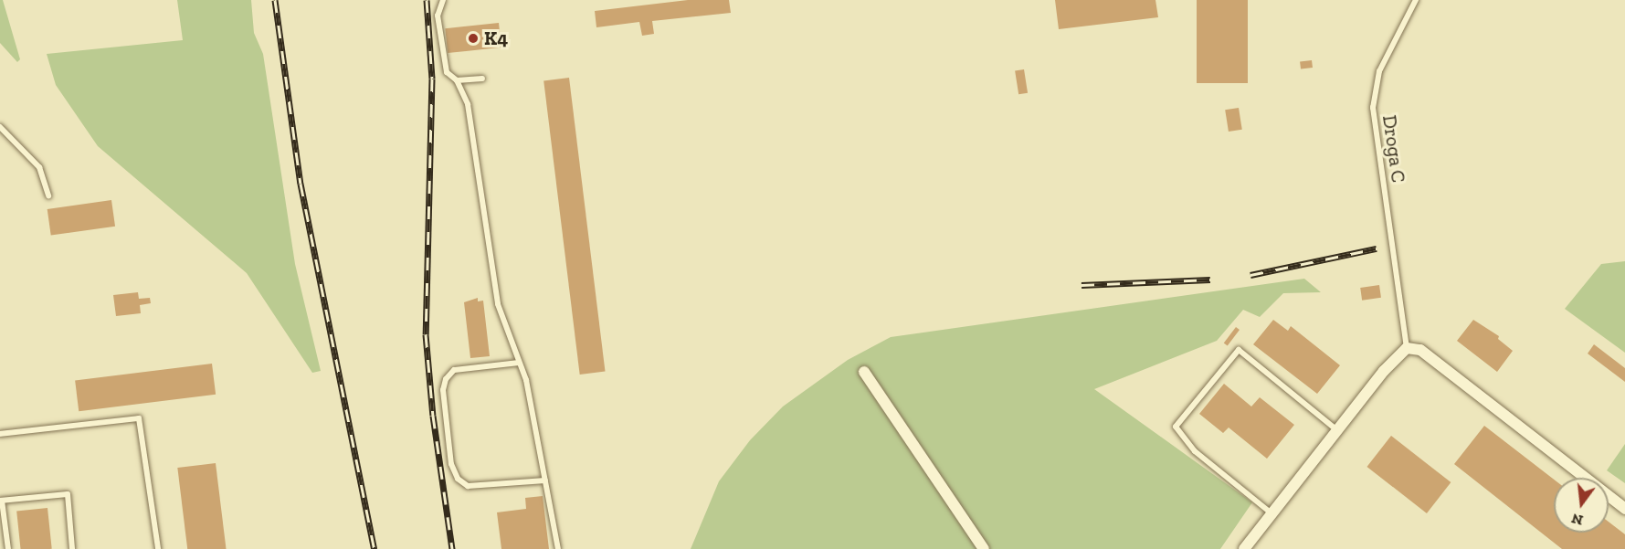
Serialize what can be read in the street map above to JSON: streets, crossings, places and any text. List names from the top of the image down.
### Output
{
  "streets": {
    "lane": ["Droga C"]
  },
  "places": ["K4"],
  "north": "bottom"
}
